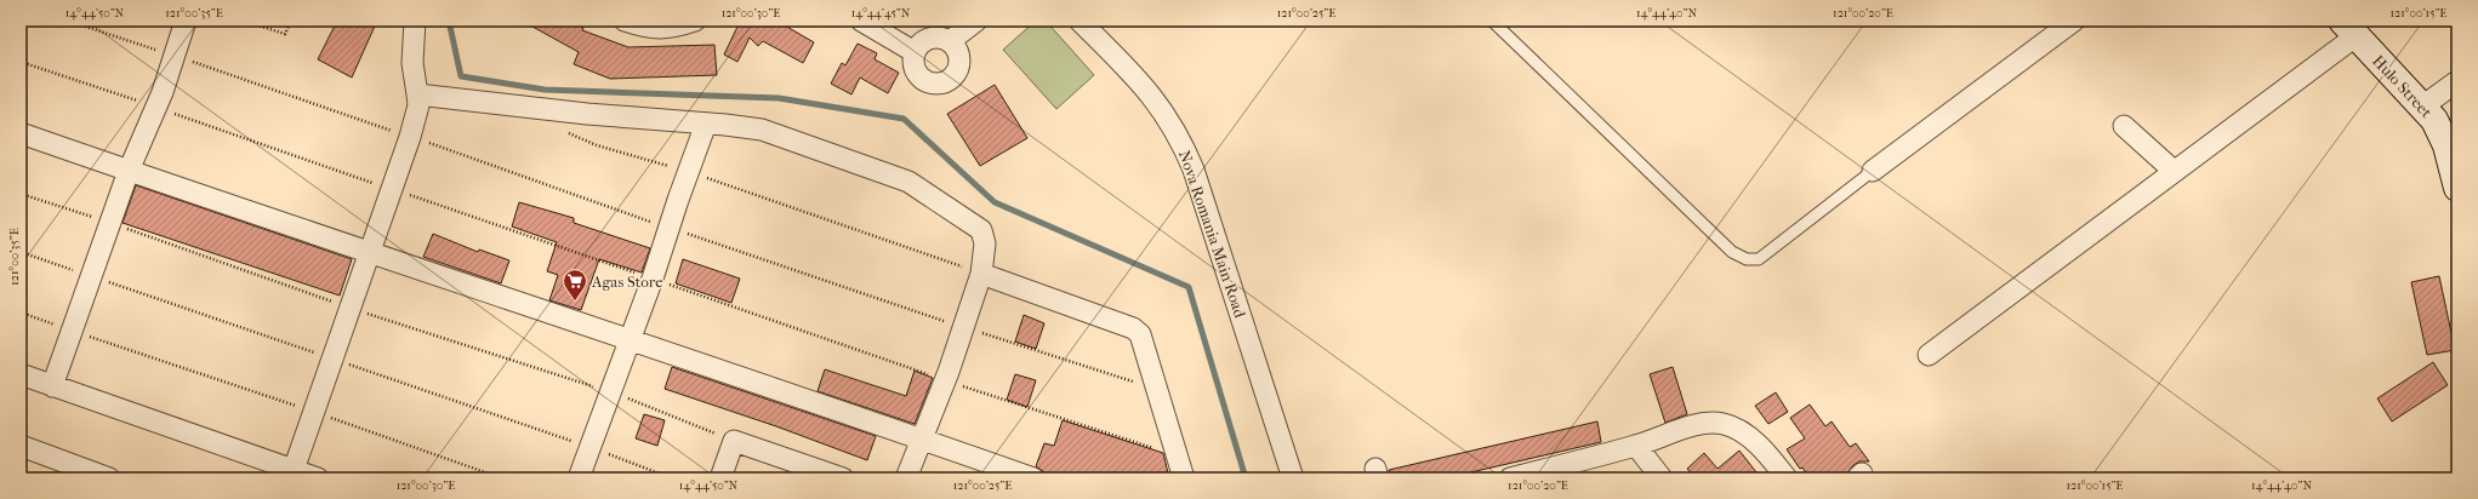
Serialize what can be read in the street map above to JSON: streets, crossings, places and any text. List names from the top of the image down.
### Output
{
  "streets": {
    "main road": ["Hulo Street"],
    "street": ["Nova Romania Main Road"]
  },
  "places": {
    "supermarket": ["Agas Store"]
  },
  "coordinates": [
    "14°44'50\"N",
    "121°00'35\"E",
    "121°00'30\"E",
    "14°44'45\"N",
    "121°00'25\"E",
    "14°44'40\"N",
    "121°00'20\"E",
    "121°00'15\"E"
  ]
}
